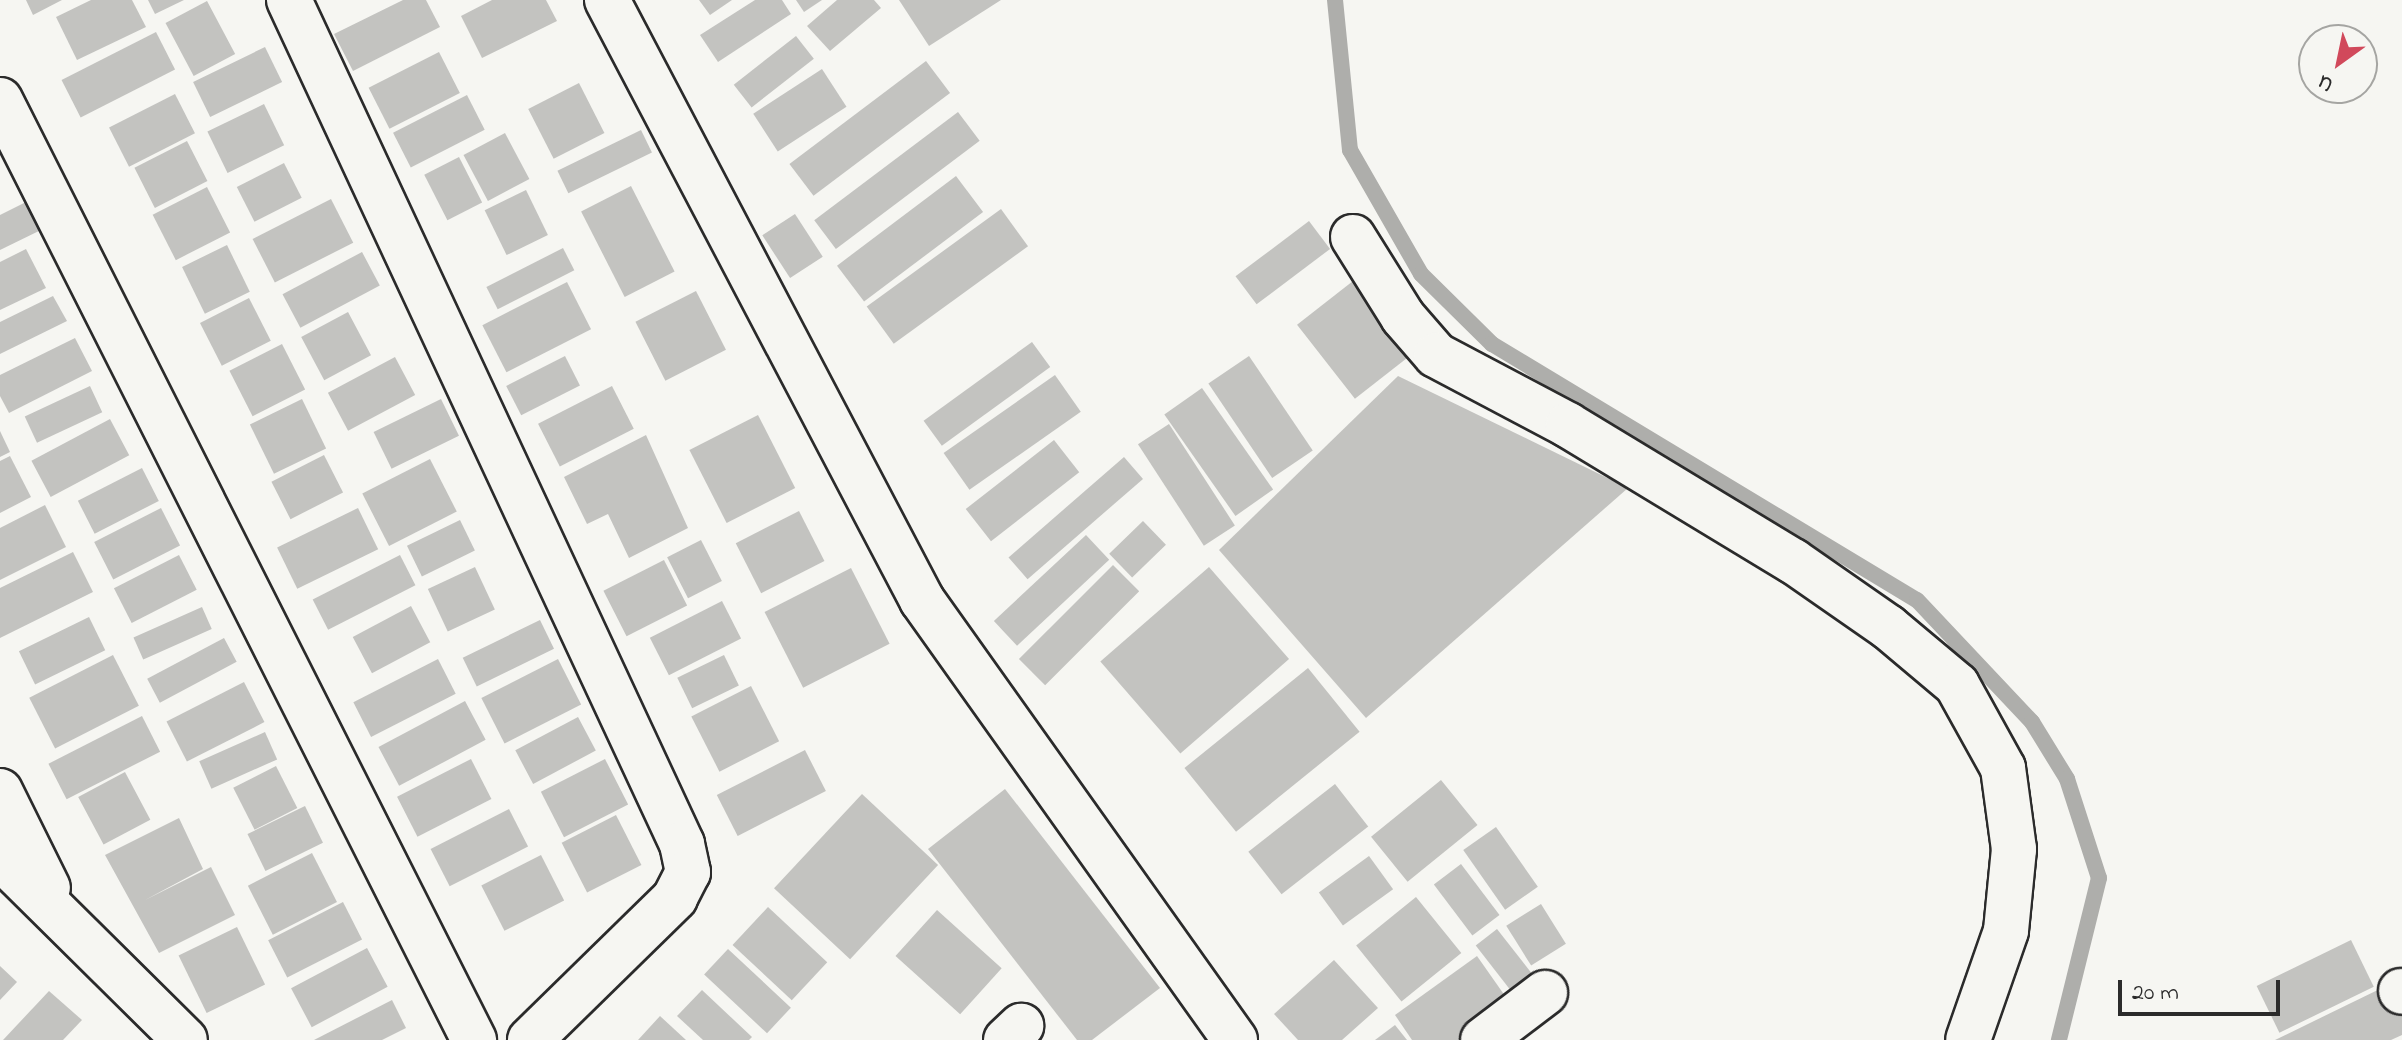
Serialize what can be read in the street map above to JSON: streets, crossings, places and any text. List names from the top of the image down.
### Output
{
  "scale_bar": "20 m",
  "north": "bottom left"
}
